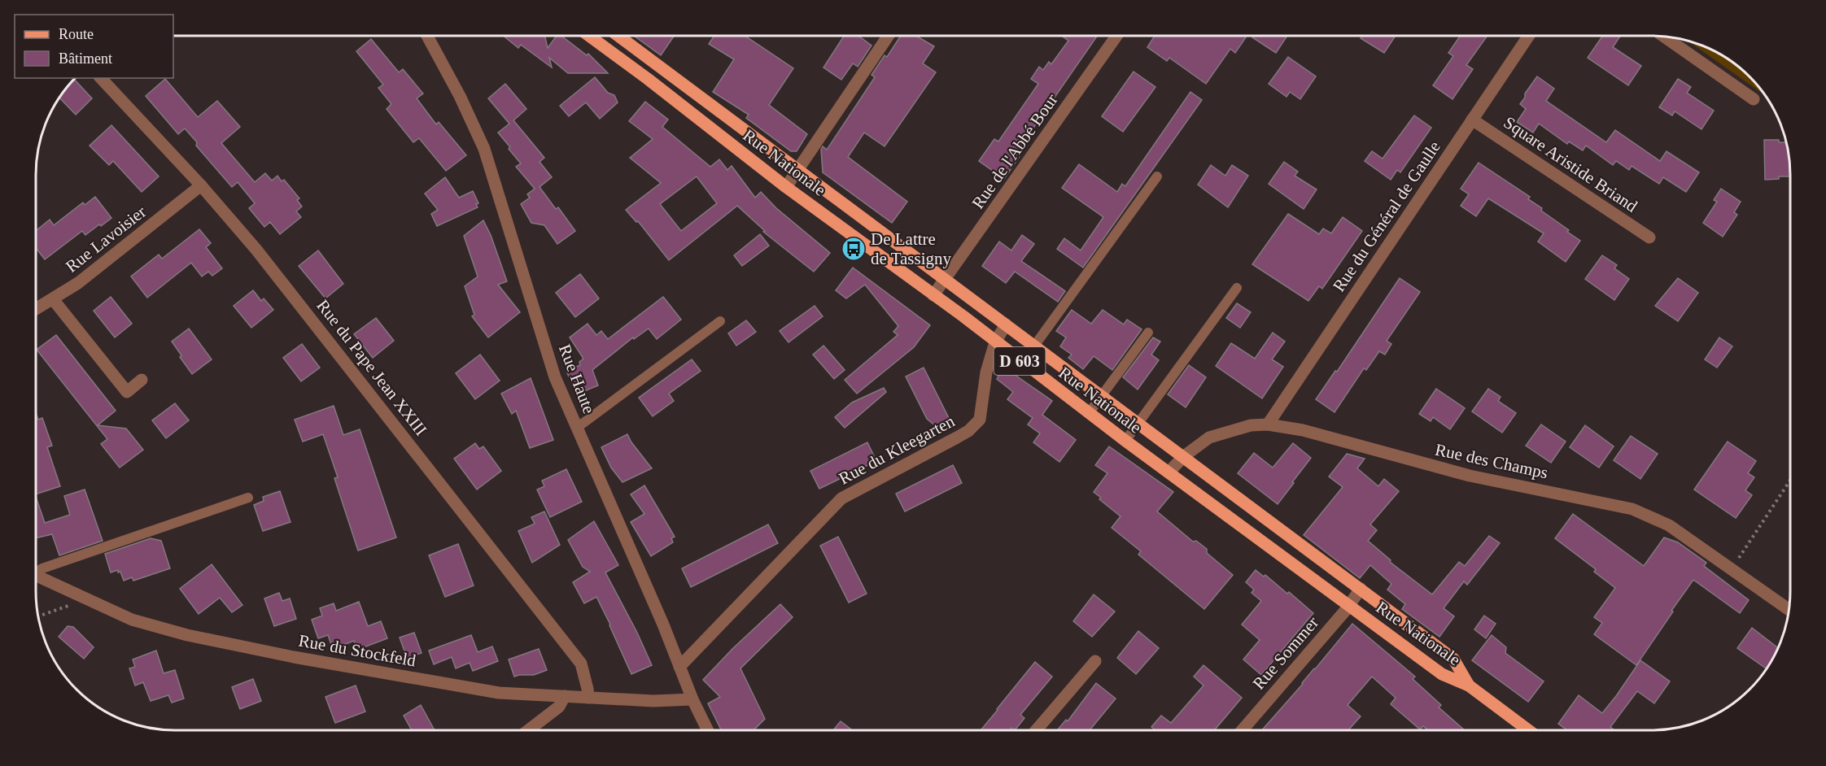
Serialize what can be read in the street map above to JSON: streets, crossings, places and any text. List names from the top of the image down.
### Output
{
  "streets": {
    "main road": ["Rue Nationale", "D 603"],
    "street": [
      "Rue de l'Abbé Bour",
      "Square Aristide Briand",
      "Rue du Général de Gaulle",
      "Rue Lavoisier",
      "Rue du Pape Jean XXIII",
      "Rue Haute",
      "Rue du Kleegarten",
      "Rue des Champs",
      "Rue du Stockfeld",
      "Rue Sommer"
    ]
  },
  "crossings": [
    ["Rue de l'Abbé Bour", "Rue Nationale"],
    ["Rue Nationale", "Rue du Kleegarten"],
    ["Rue Nationale", "Rue des Champs"],
    ["Rue Nationale", "Rue Sommer"],
    ["Square Aristide Briand", "Rue du Général de Gaulle"],
    ["Rue du Général de Gaulle", "Rue des Champs"],
    ["Rue Lavoisier", "Rue du Pape Jean XXIII"],
    ["Rue du Pape Jean XXIII", "Rue du Stockfeld"],
    ["Rue Haute", "Rue du Kleegarten"],
    ["Rue Haute", "Rue du Stockfeld"]
  ],
  "places": {
    "bus stop": ["De Lattre de Tassigny"]
  },
  "legend": ["Route", "Bâtiment"]
}
